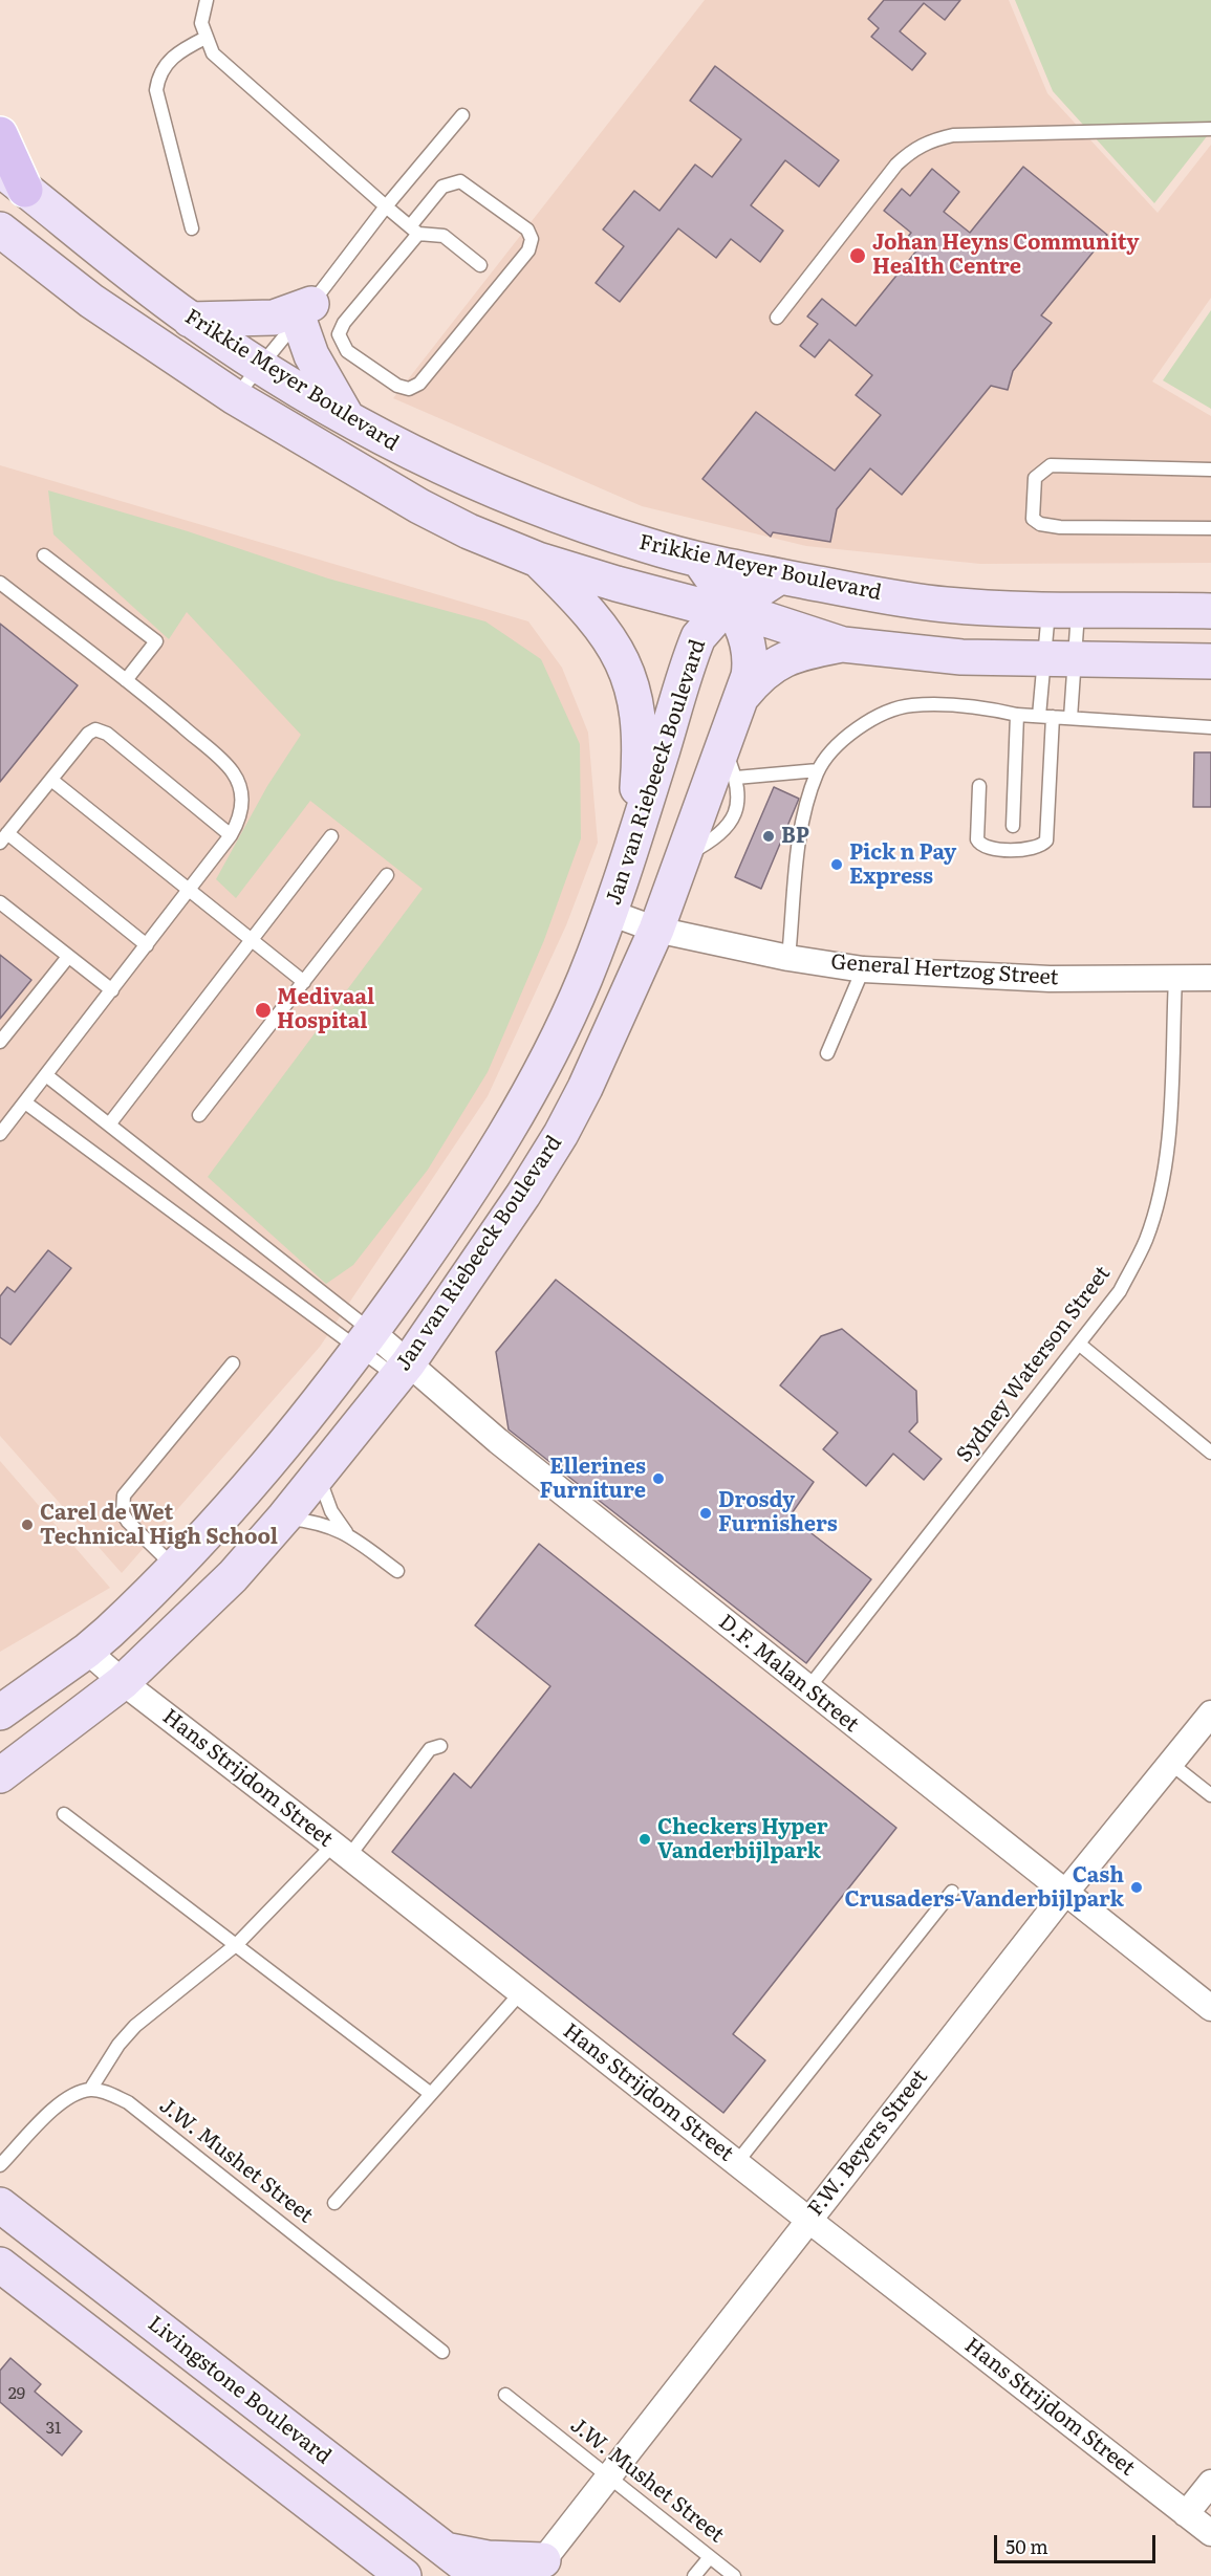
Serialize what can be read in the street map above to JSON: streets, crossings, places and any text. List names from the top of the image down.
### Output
{
  "streets": {
    "street": [
      "Frikkie Meyer Boulevard",
      "Jan van Riebeeck Boulevard",
      "General Hertzog Street",
      "D.F. Malan Street",
      "Hans Strijdom Street",
      "F.W. Beyers Street",
      "Livingstone Boulevard"
    ],
    "lane": ["Sydney Waterson Street", "J.W. Mushet Street"]
  },
  "crossings": [
    ["Frikkie Meyer Boulevard", "Jan van Riebeeck Boulevard"],
    ["Jan van Riebeeck Boulevard", "General Hertzog Street"],
    ["Jan van Riebeeck Boulevard", "D.F. Malan Street"],
    ["Jan van Riebeeck Boulevard", "Hans Strijdom Street"],
    ["General Hertzog Street", "Sydney Waterson Street"],
    ["Sydney Waterson Street", "D.F. Malan Street"],
    ["D.F. Malan Street", "F.W. Beyers Street"],
    ["Hans Strijdom Street", "F.W. Beyers Street"],
    ["F.W. Beyers Street", "J.W. Mushet Street"]
  ],
  "places": [
    "Johan Heyns Community Health Centre",
    "BP",
    "Pick n Pay Express",
    "Medivaal Hospital",
    "Ellerines Furniture",
    "Drosdy Furnishers",
    "Carel de Wet Technical High School",
    "Checkers Hyper Vanderbijlpark",
    "Cash Crusaders-Vanderbijlpark"
  ],
  "house_numbers": ["29", "31"],
  "scale_bar": "50 m"
}
